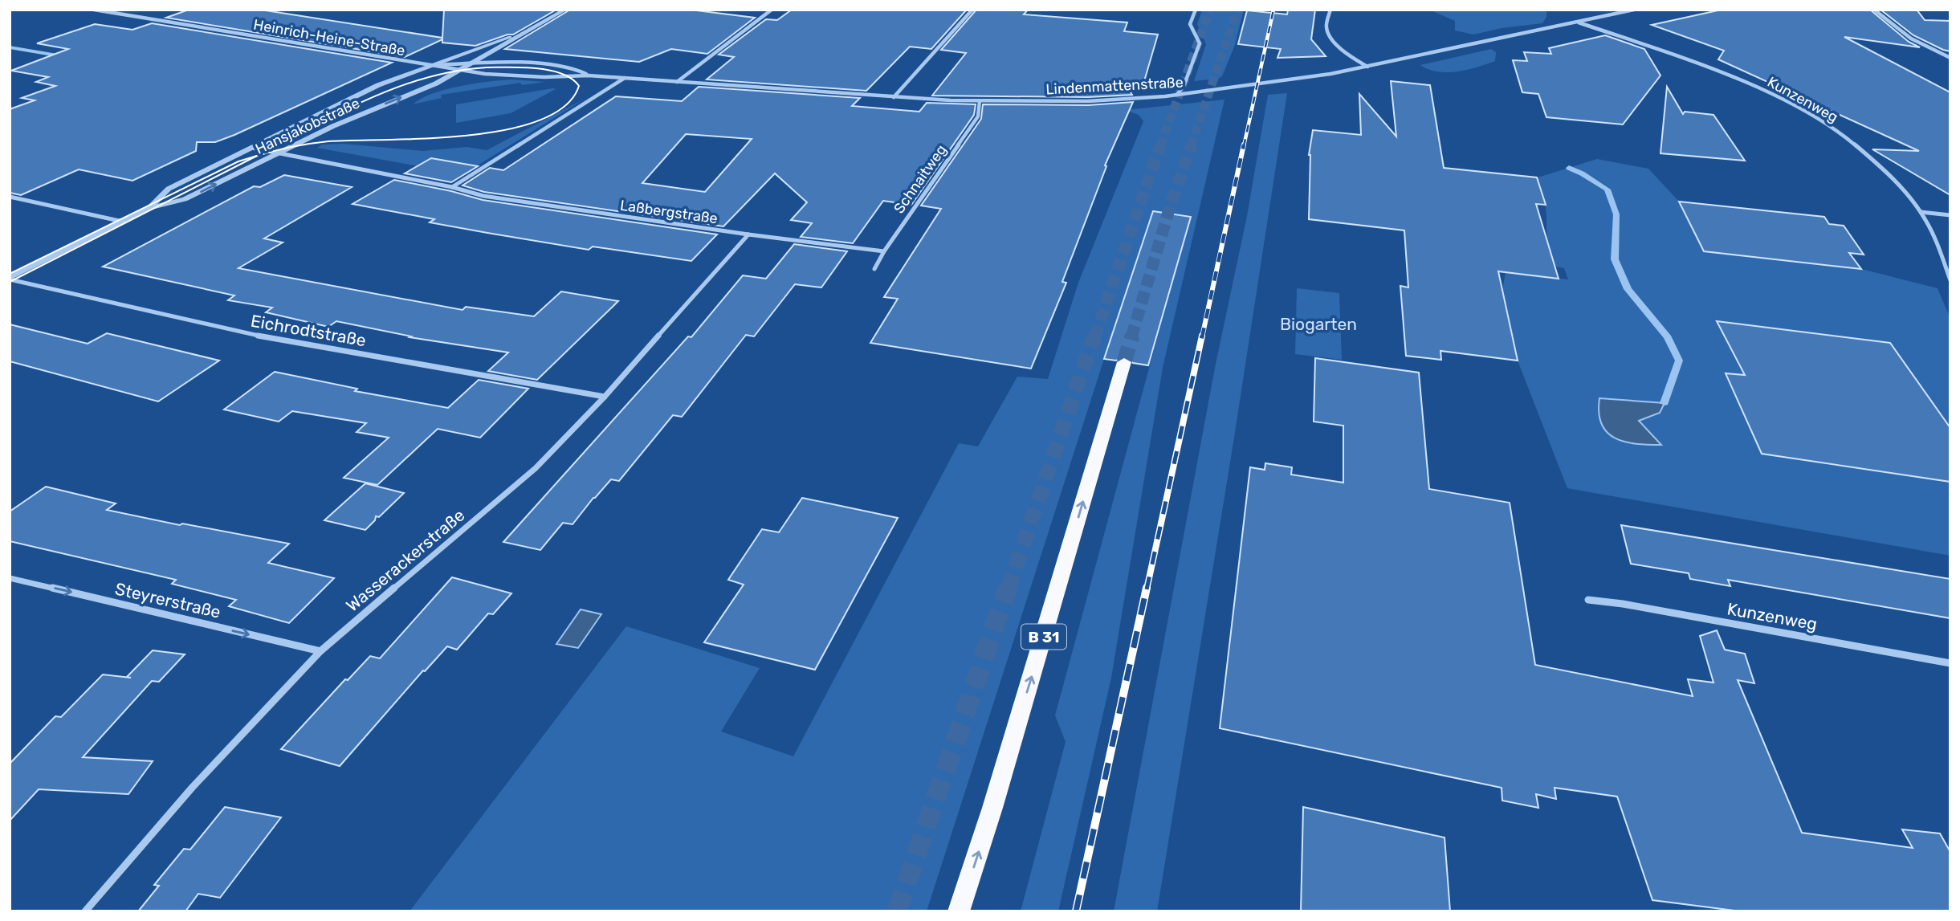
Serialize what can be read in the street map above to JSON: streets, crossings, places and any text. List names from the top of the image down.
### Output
{
  "streets": {
    "highway": ["B 31"],
    "street": [
      "Heinrich-Heine-Straße",
      "Lindenmattenstraße",
      "Kunzenweg",
      "Hansjakobstraße",
      "Schnaitweg",
      "Laßbergstraße",
      "Eichrodtstraße",
      "Wasserackerstraße",
      "Steyrerstraße"
    ]
  },
  "crossings": [
    ["Heinrich-Heine-Straße", "Lindenmattenstraße"],
    ["Heinrich-Heine-Straße", "Hansjakobstraße"],
    ["Lindenmattenstraße", "Kunzenweg"],
    ["Lindenmattenstraße", "Hansjakobstraße"],
    ["Lindenmattenstraße", "Schnaitweg"],
    ["Hansjakobstraße", "Laßbergstraße"],
    ["Hansjakobstraße", "Eichrodtstraße"],
    ["Schnaitweg", "Laßbergstraße"],
    ["Laßbergstraße", "Wasserackerstraße"],
    ["Eichrodtstraße", "Wasserackerstraße"],
    ["Wasserackerstraße", "Steyrerstraße"]
  ],
  "one_way": ["Steyrerstraße"],
  "parks": ["Biogarten"]
}
